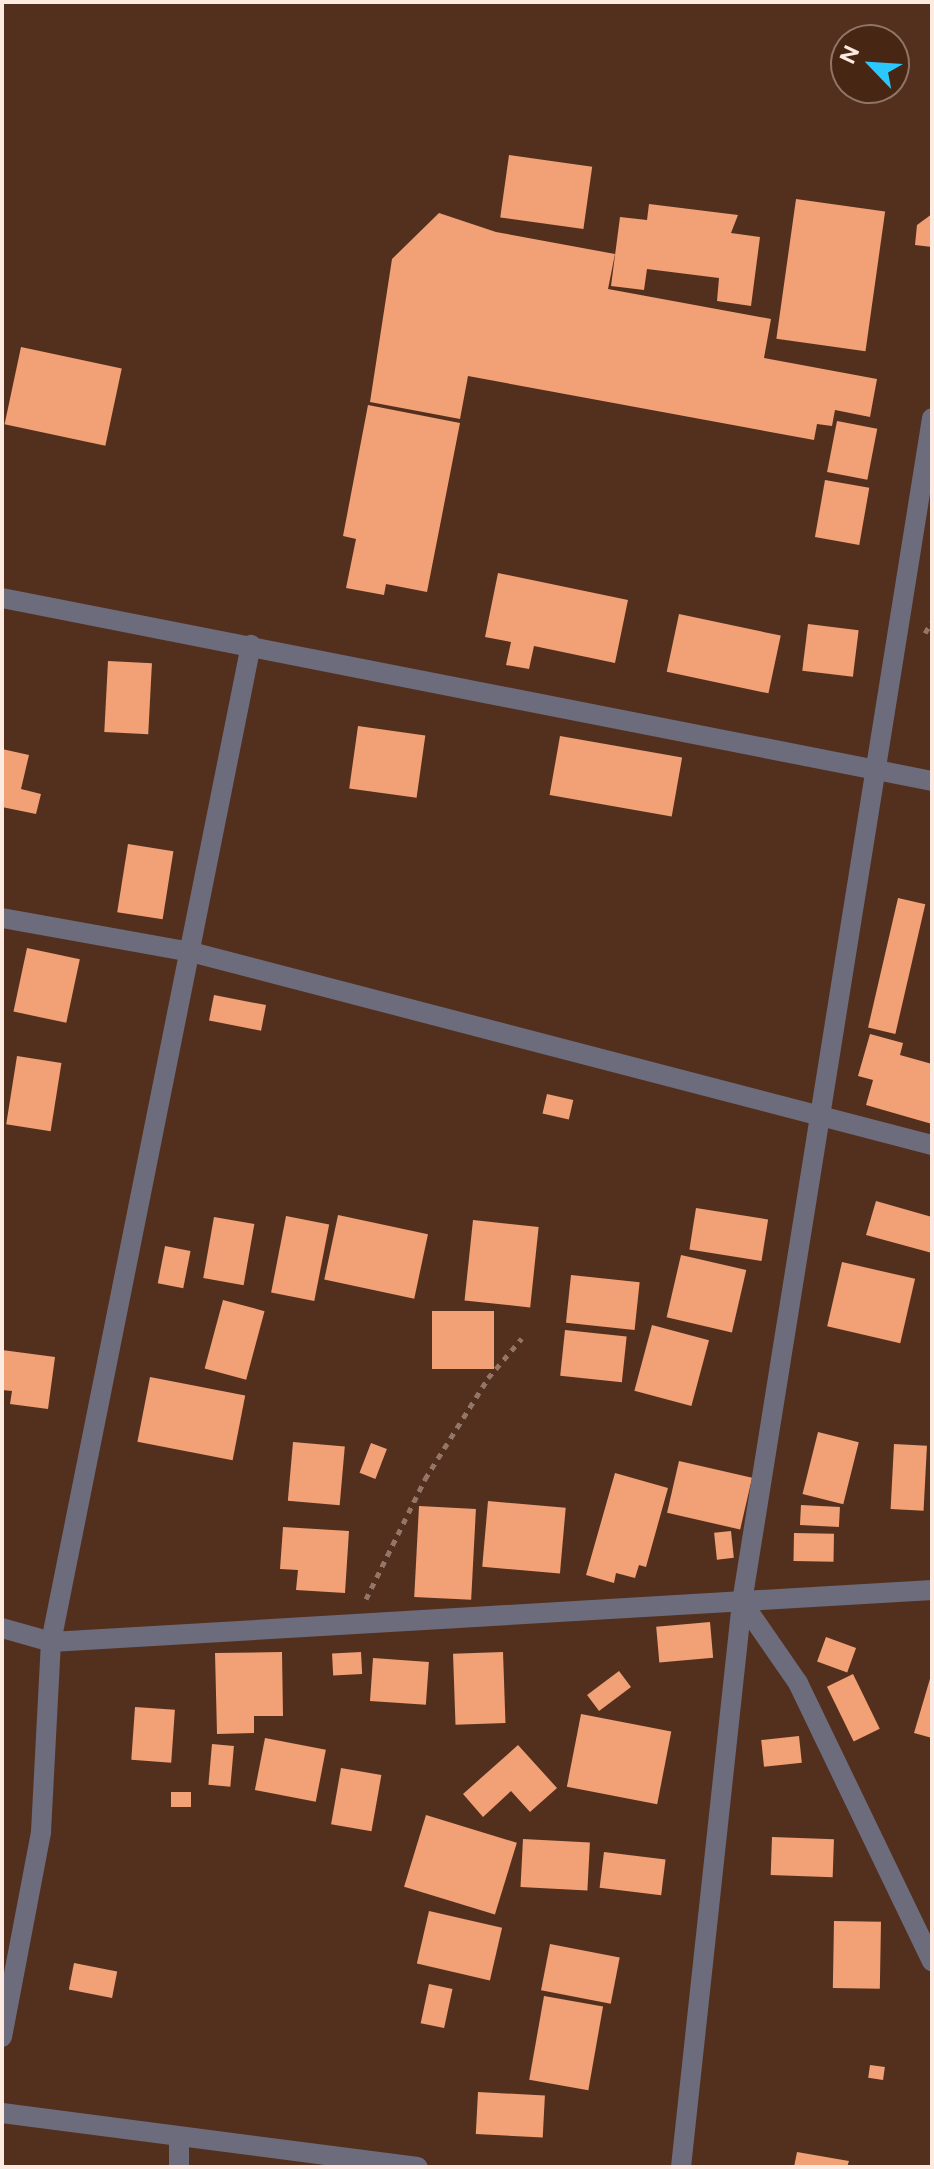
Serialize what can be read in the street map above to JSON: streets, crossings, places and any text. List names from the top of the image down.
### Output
{
  "north": "top left"
}
